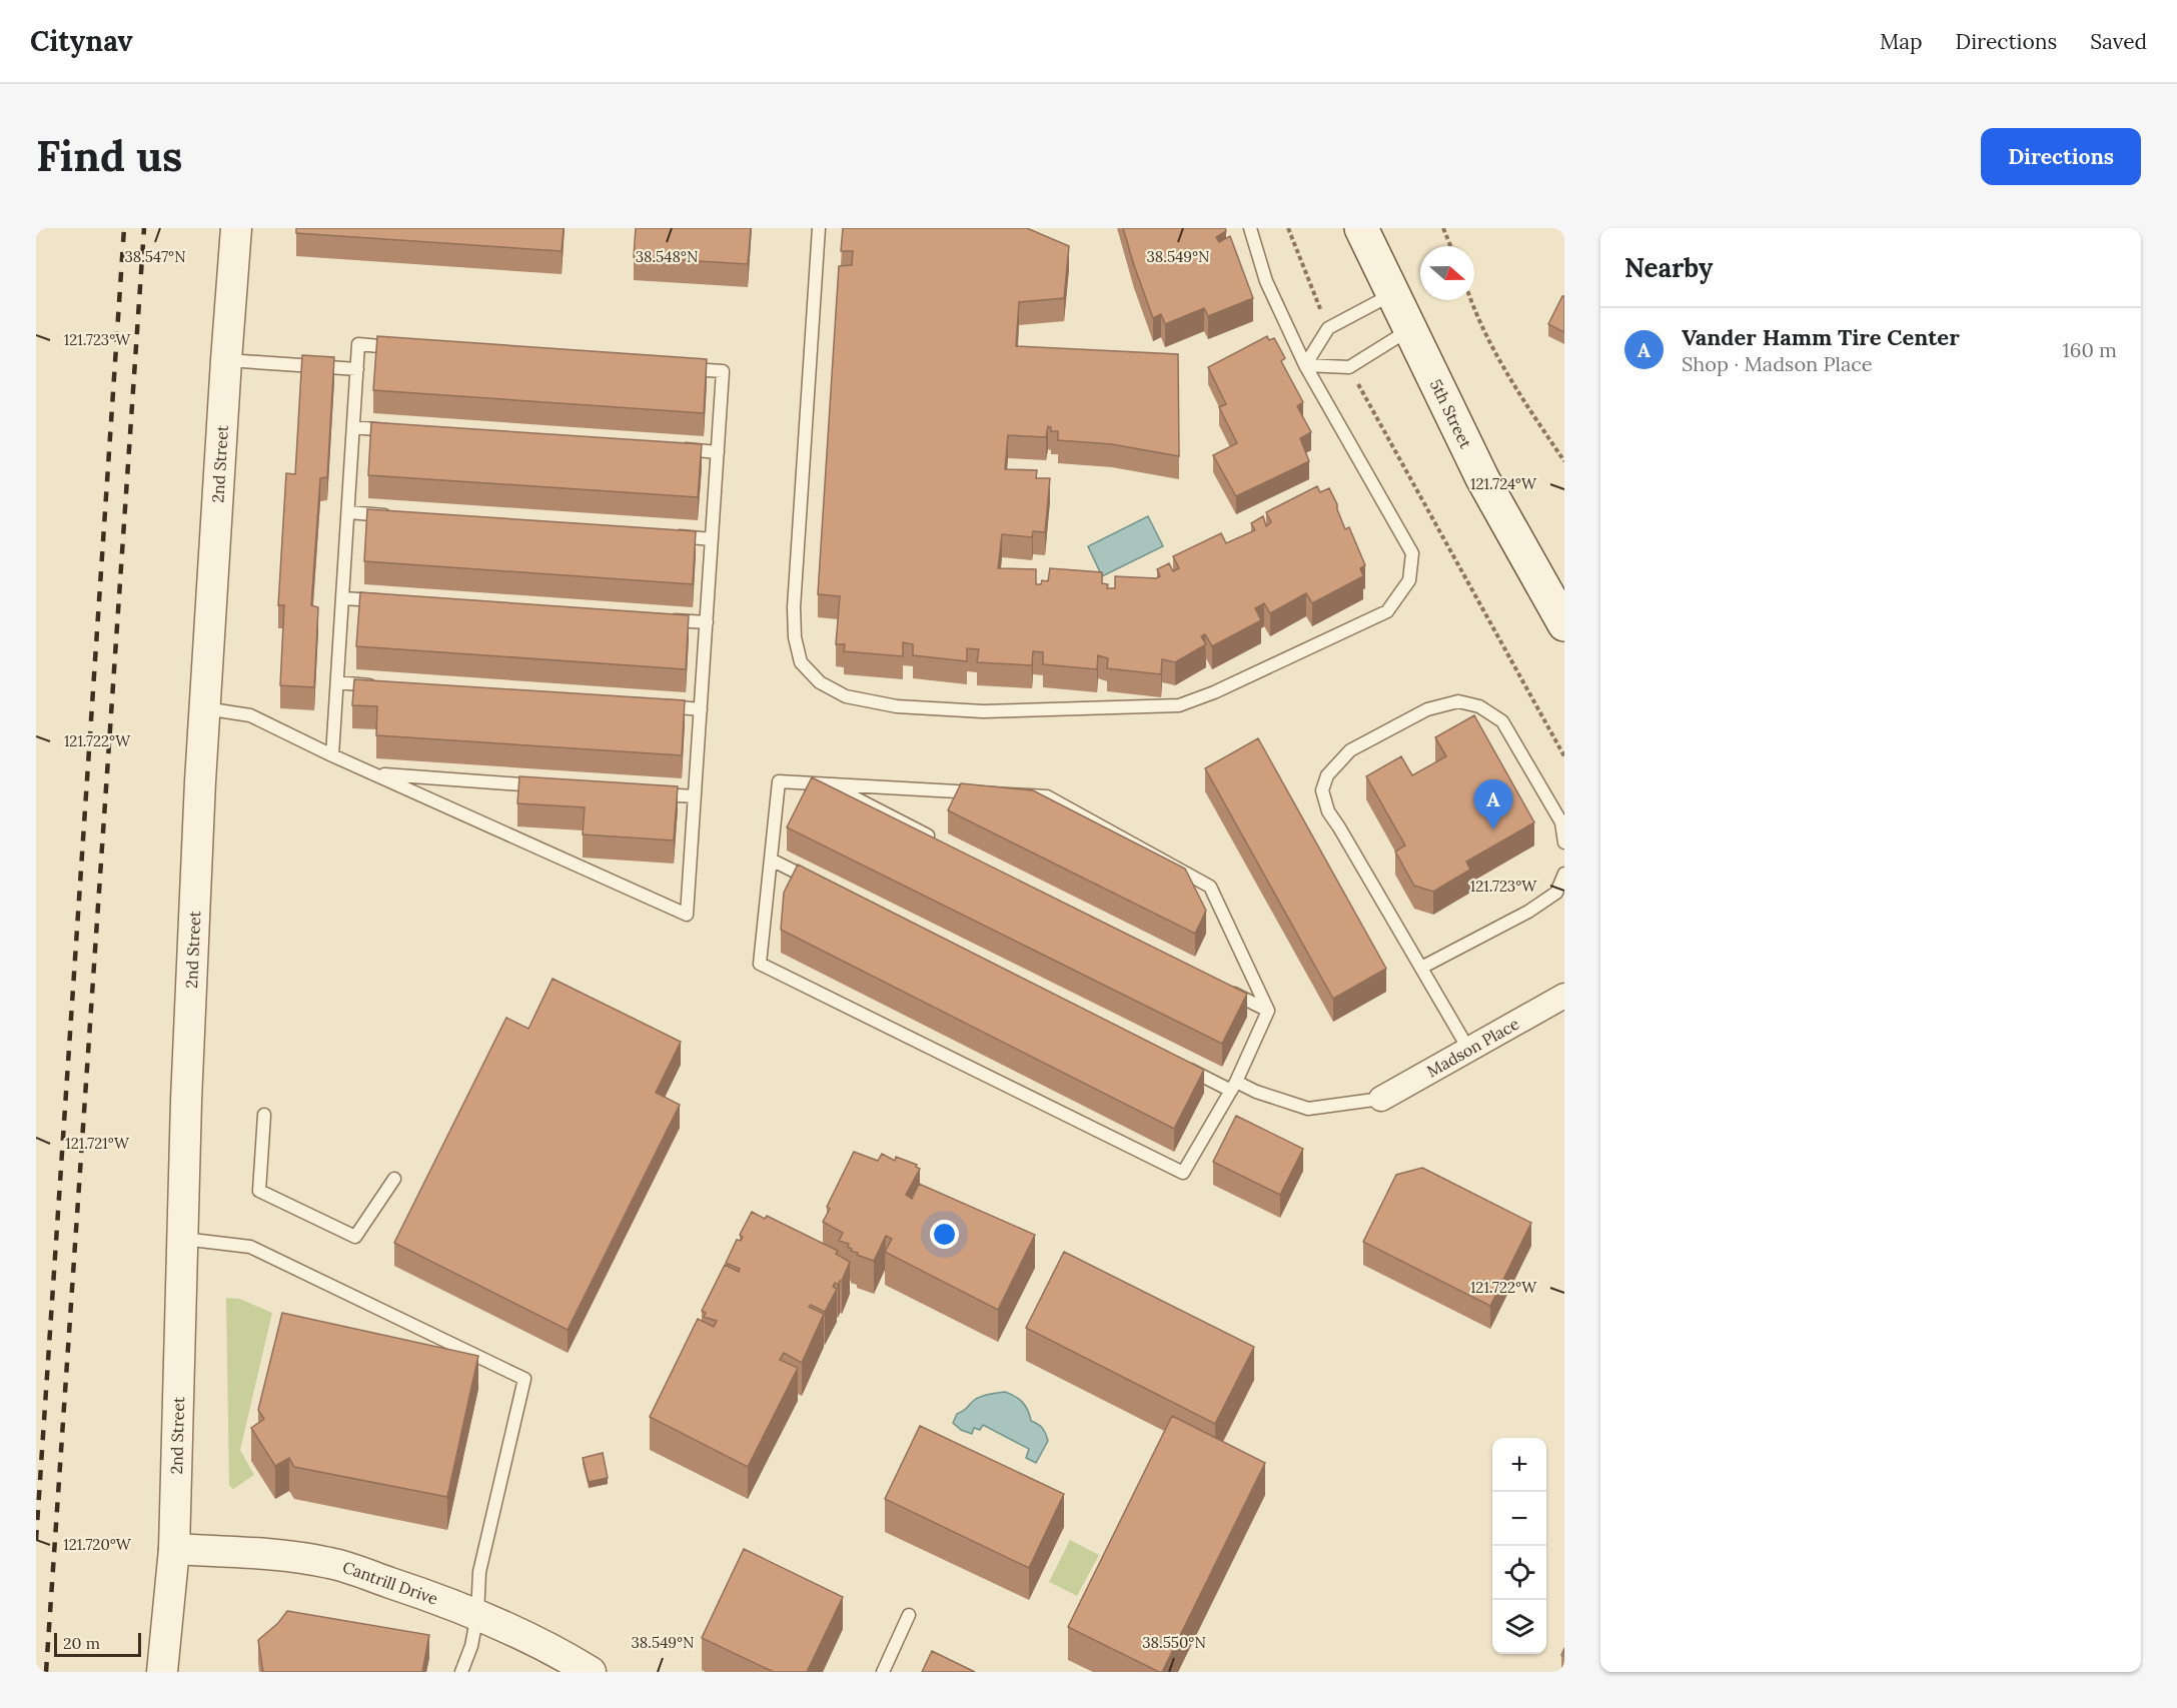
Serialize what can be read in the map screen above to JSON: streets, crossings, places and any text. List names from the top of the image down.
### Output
{
  "streets": {
    "main road": ["5th Street"],
    "street": ["2nd Street", "Madson Place", "Cantrill Drive"]
  },
  "crossings": [
    ["2nd Street", "Cantrill Drive"]
  ],
  "scale_bar": "20 m",
  "north": "right",
  "page": {
    "header": "Citynav",
    "nav": ["Map", "Directions", "Saved"],
    "buttons": "Directions",
    "title": "Find us",
    "heading": "Nearby",
    "list": [
      {
        "mark": "A",
        "name": "Vander Hamm Tire Center",
        "note": "Shop · Madson Place",
        "value": "160 m"
      }
    ],
    "pins": "A",
    "map_buttons": ["+", "−"],
    "scale": "20 m"
  },
  "coordinates": [
    "38.547°N",
    "38.548°N",
    "38.549°N",
    "121.723°W",
    "121.724°W",
    "121.722°W",
    "121.721°W",
    "121.720°W",
    "38.550°N"
  ]
}
